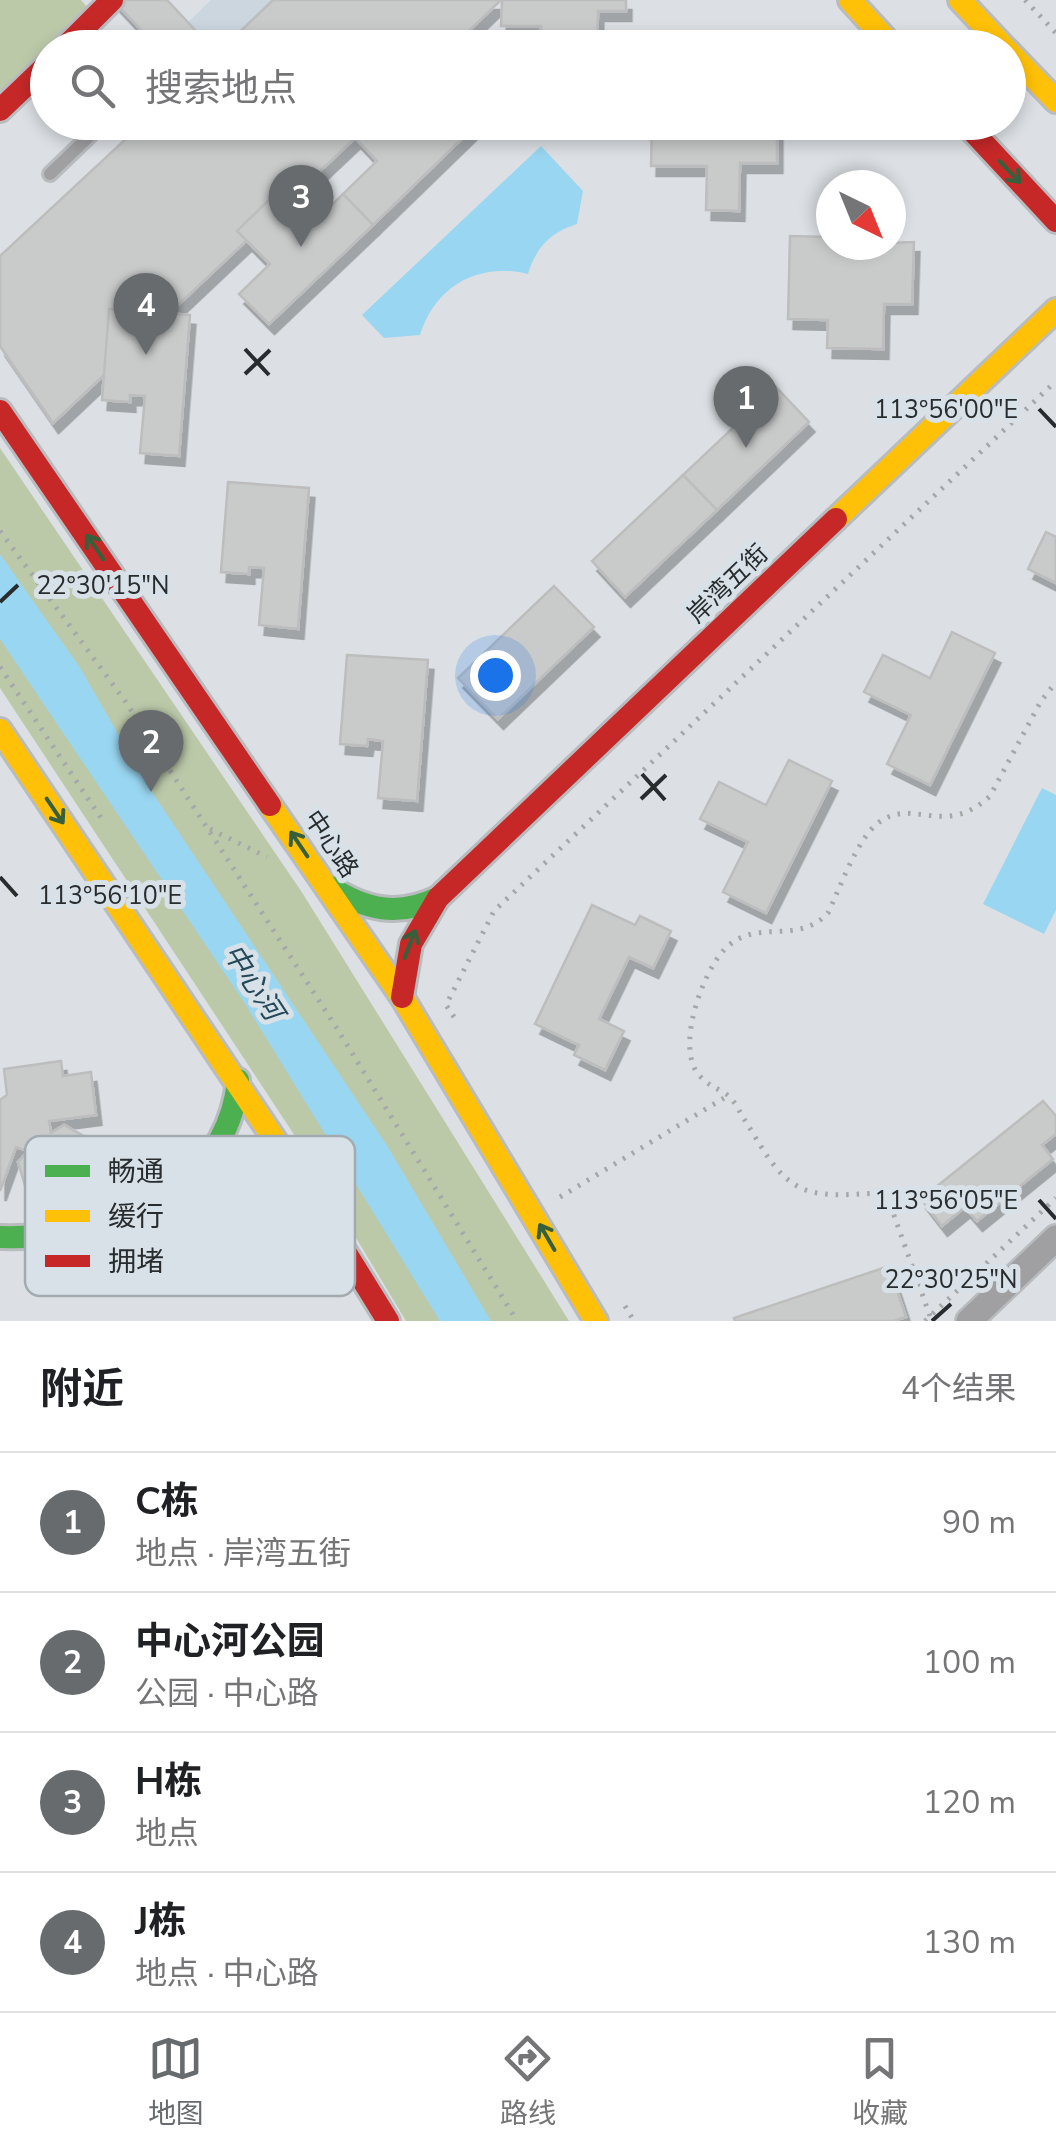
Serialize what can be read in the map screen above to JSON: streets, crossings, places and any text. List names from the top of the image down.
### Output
{
  "streets": {
    "main road": ["岸湾五街", "中心路"]
  },
  "water": ["中心河"],
  "legend": ["畅通", "缓行", "拥堵"],
  "north": "bottom right",
  "page": {
    "search": "搜索地点",
    "pins": [
      "3",
      "4",
      "1",
      "2"
    ],
    "heading": ["附近", "4个结果"],
    "list": [
      {
        "mark": "1",
        "name": "C栋",
        "note": "地点 · 岸湾五街",
        "value": "90 m"
      },
      {
        "mark": "2",
        "name": "中心河公园",
        "note": "公园 · 中心路",
        "value": "100 m"
      },
      {
        "mark": "3",
        "name": "H栋",
        "note": "地点",
        "value": "120 m"
      },
      {
        "mark": "4",
        "name": "J栋",
        "note": "地点 · 中心路",
        "value": "130 m"
      }
    ],
    "nav": ["地图", "路线", "收藏"]
  },
  "coordinates": [
    "113°56'00\"E",
    "22°30'15\"N",
    "113°56'10\"E",
    "113°56'05\"E",
    "22°30'25\"N"
  ]
}
